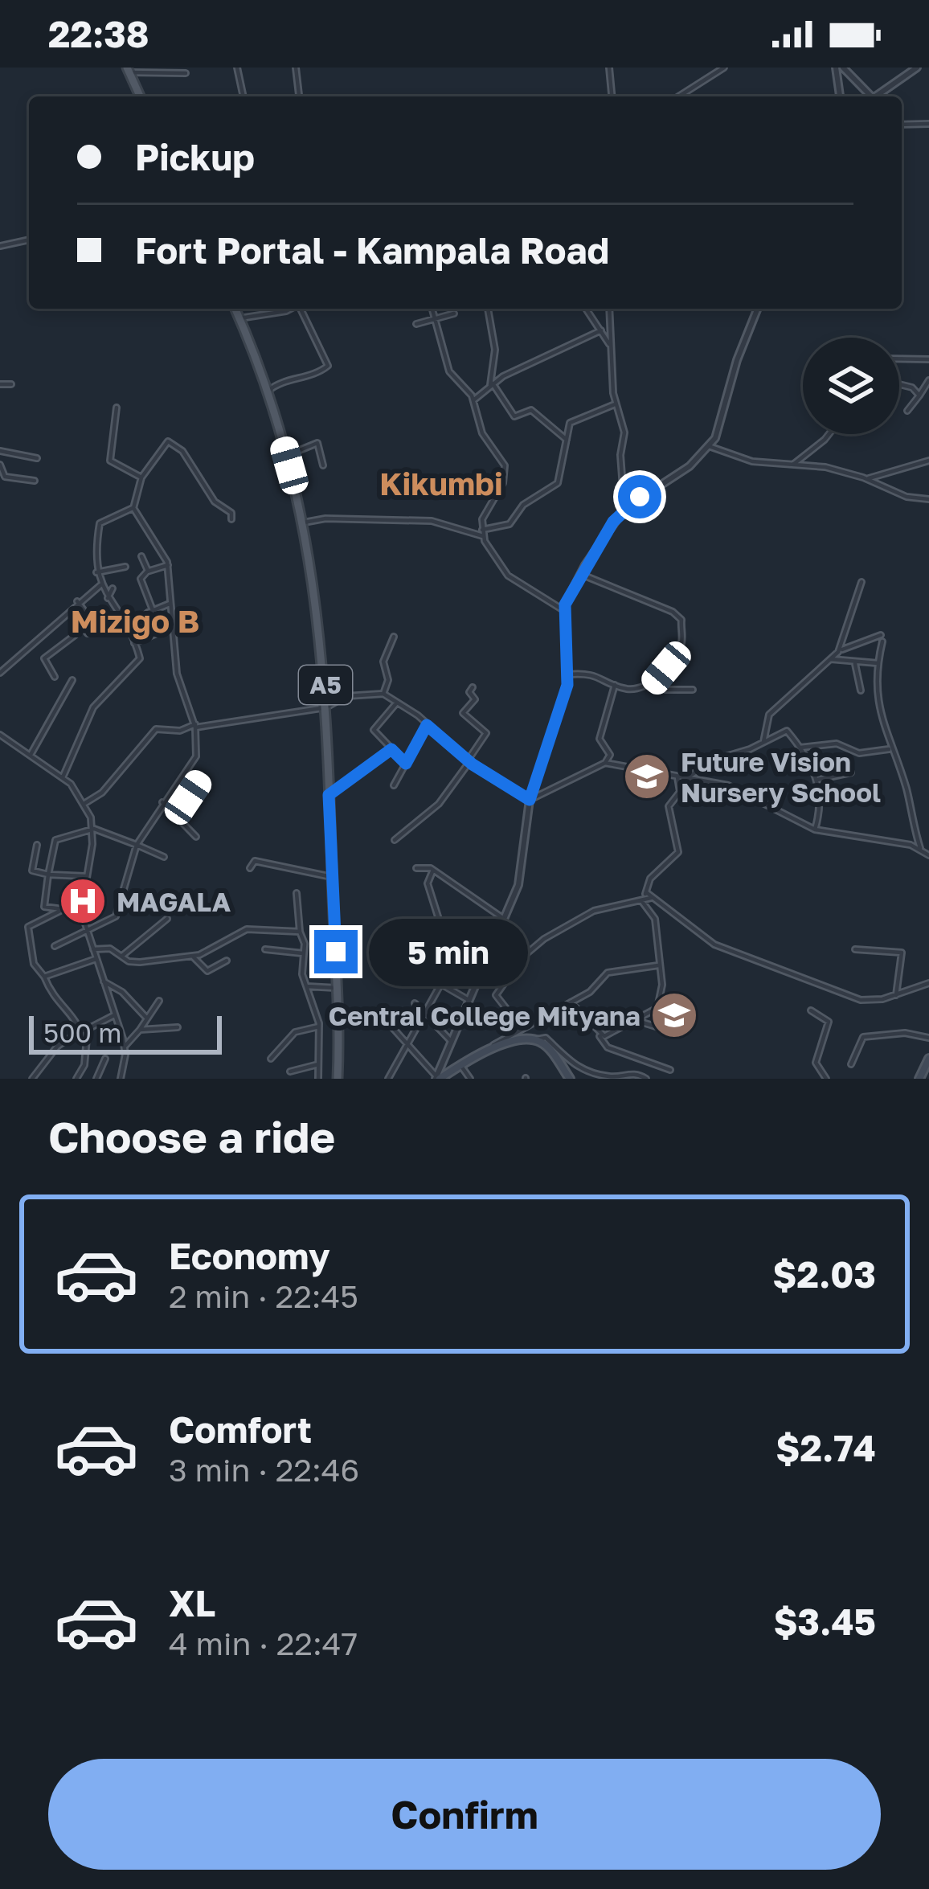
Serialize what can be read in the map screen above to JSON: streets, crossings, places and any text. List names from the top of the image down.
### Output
{
  "streets": {
    "main road": ["A5"]
  },
  "districts": ["Kikumbi", "Mizigo B"],
  "places": {
    "school or university": ["Future Vision Nursery School", "Central College Mityana"],
    "hospital": ["MAGALA"]
  },
  "scale_bar": "500 m",
  "page": {
    "status": "22:38",
    "banner": ["Pickup", "Fort Portal - Kampala Road"],
    "bubble": "5 min",
    "scale": "500 m",
    "heading": "Choose a ride",
    "list": [
      {
        "name": "Economy",
        "note": "2 min · 22:45",
        "value": "$2.03"
      },
      {
        "name": "Comfort",
        "note": "3 min · 22:46",
        "value": "$2.74"
      },
      {
        "name": "XL",
        "note": "4 min · 22:47",
        "value": "$3.45"
      }
    ],
    "buttons": "Confirm"
  }
}
